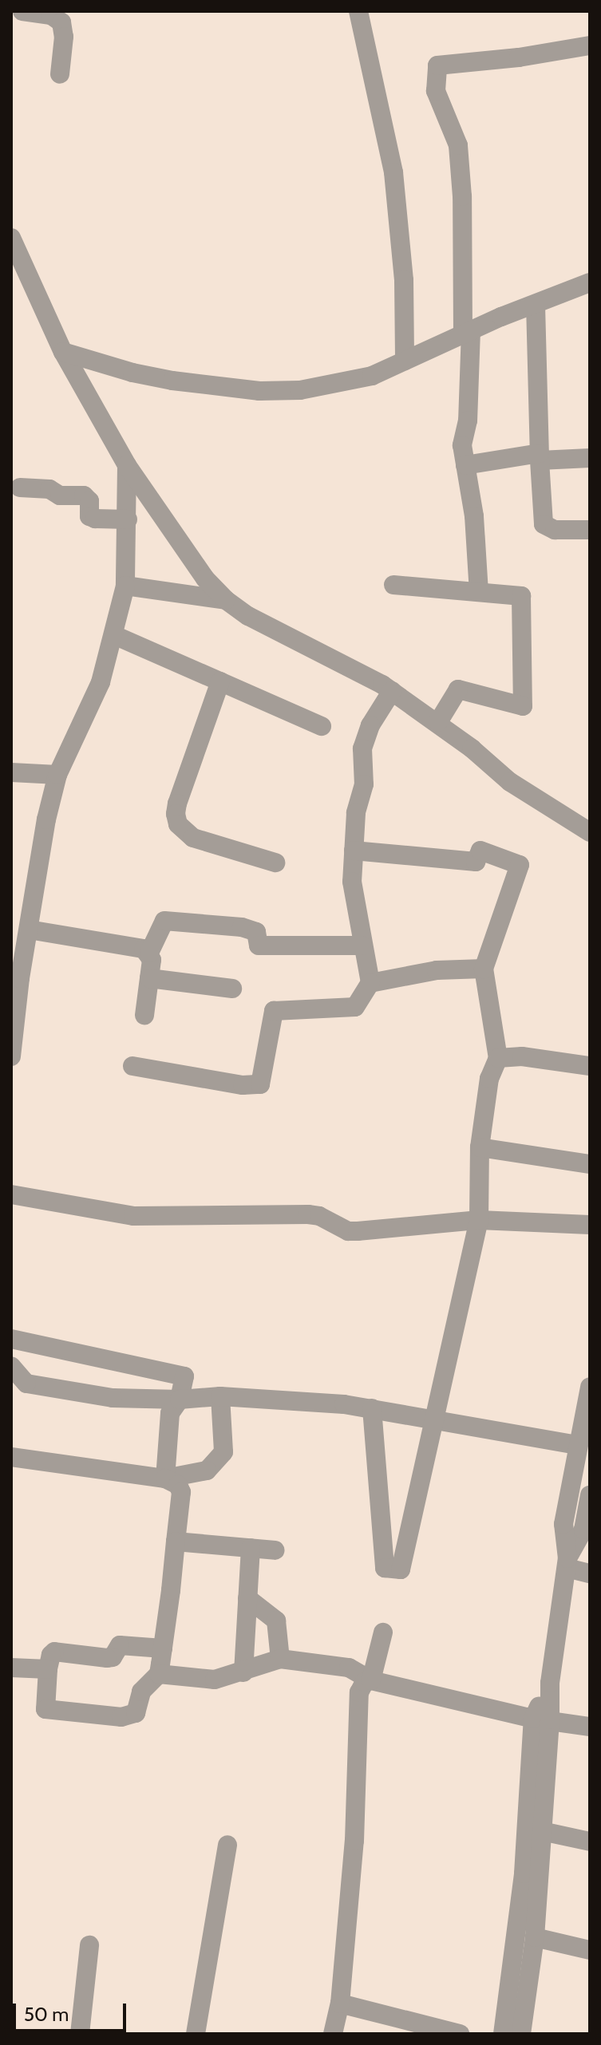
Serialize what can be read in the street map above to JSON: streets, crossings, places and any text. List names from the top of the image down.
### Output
{
  "scale_bar": "50 m"
}
